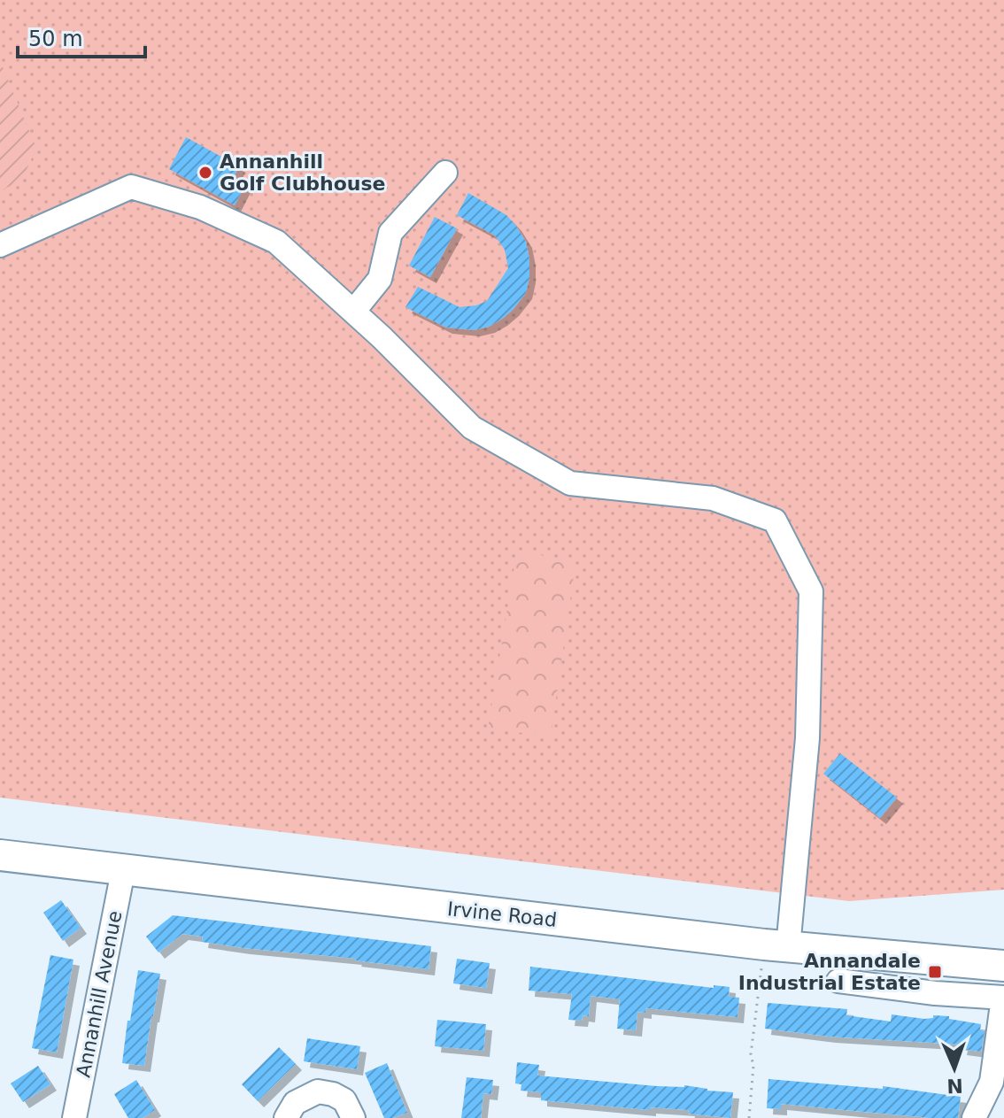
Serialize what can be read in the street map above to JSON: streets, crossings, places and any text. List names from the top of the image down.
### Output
{
  "streets": {
    "main road": ["Irvine Road"],
    "street": ["Annanhill Avenue"]
  },
  "crossings": [
    ["Irvine Road", "Annanhill Avenue"]
  ],
  "places": {
    "other": ["Annanhill Golf Clubhouse"],
    "transit": ["Annandale Industrial Estate"]
  },
  "scale_bar": "50 m",
  "north": "bottom"
}
